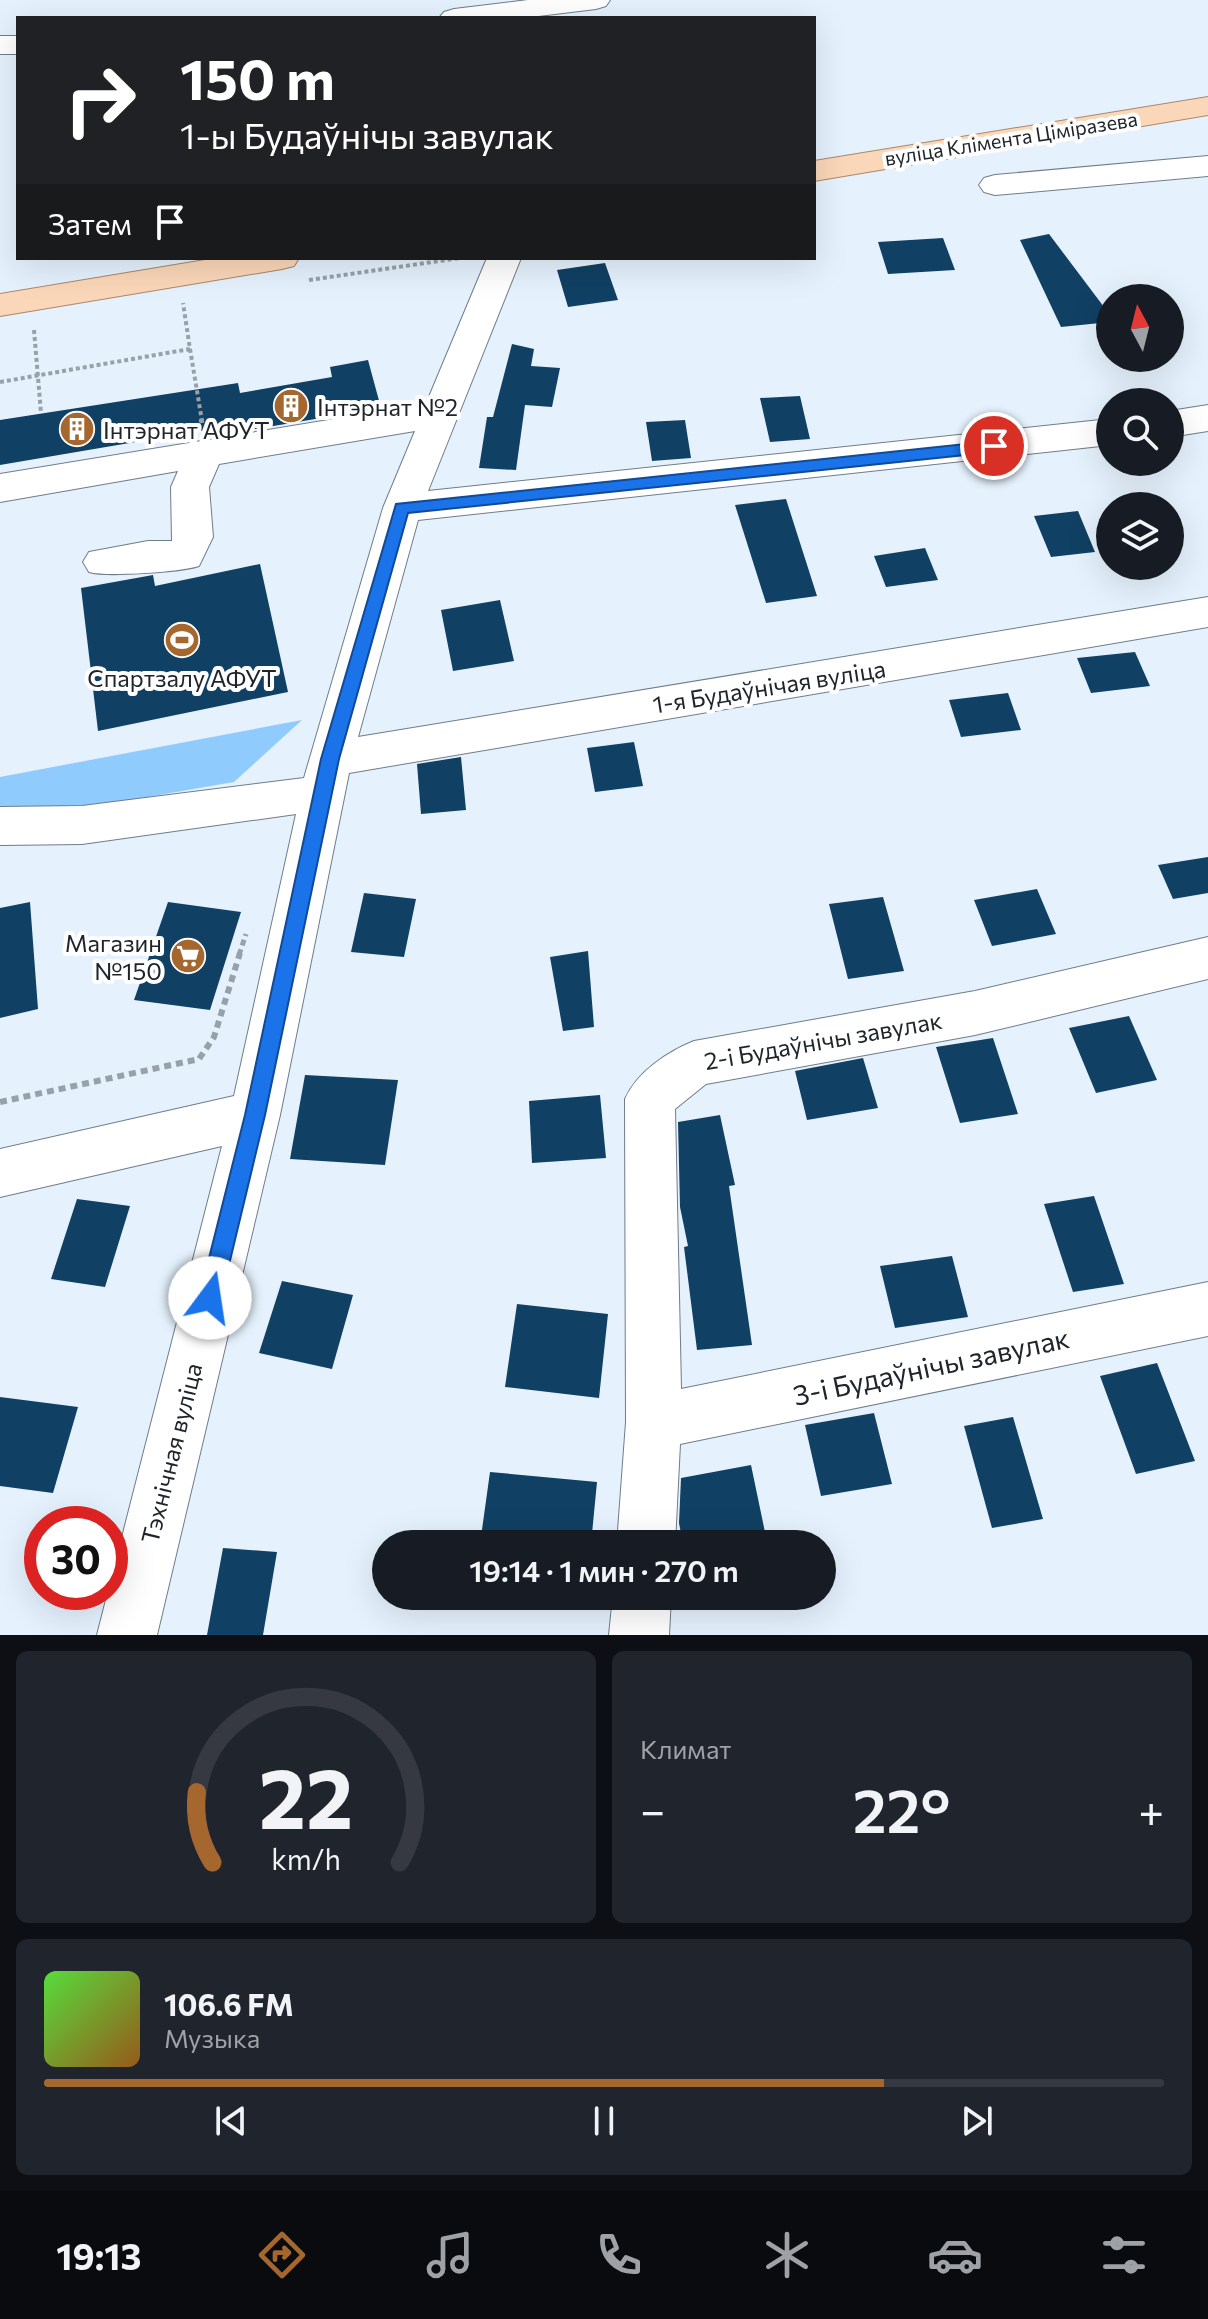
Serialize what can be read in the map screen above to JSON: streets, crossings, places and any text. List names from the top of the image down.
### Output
{
  "streets": {
    "main road": ["вуліца Клімента Ціміразева"],
    "street": [
      "1-я Будаўнічая вуліца",
      "2-і Будаўнічы завулак",
      "3-і Будаўнічы завулак",
      "Тэхнічная вуліца"
    ]
  },
  "crossings": [
    ["1-я Будаўнічая вуліца", "Тэхнічная вуліца"],
    ["2-і Будаўнічы завулак", "3-і Будаўнічы завулак"]
  ],
  "places": {
    "building": ["Інтэрнат №2", "Інтэрнат АФУТ"],
    "sports": ["Спартзалу АФУТ"],
    "supermarket": ["Магазин №150"]
  },
  "north": "top",
  "page": {
    "turn": ["150 m", "1-ы Будаўнічы завулак"],
    "then": "Затем",
    "limit": "30",
    "trip": "19:14 · 1 мин · 270 m",
    "tile": "Климат",
    "heat": ["−", "22°", "+"],
    "song": ["106.6 FM", "Музыка"],
    "tabs": "19:13",
    "gauge": ["22", "km/h"]
  }
}
